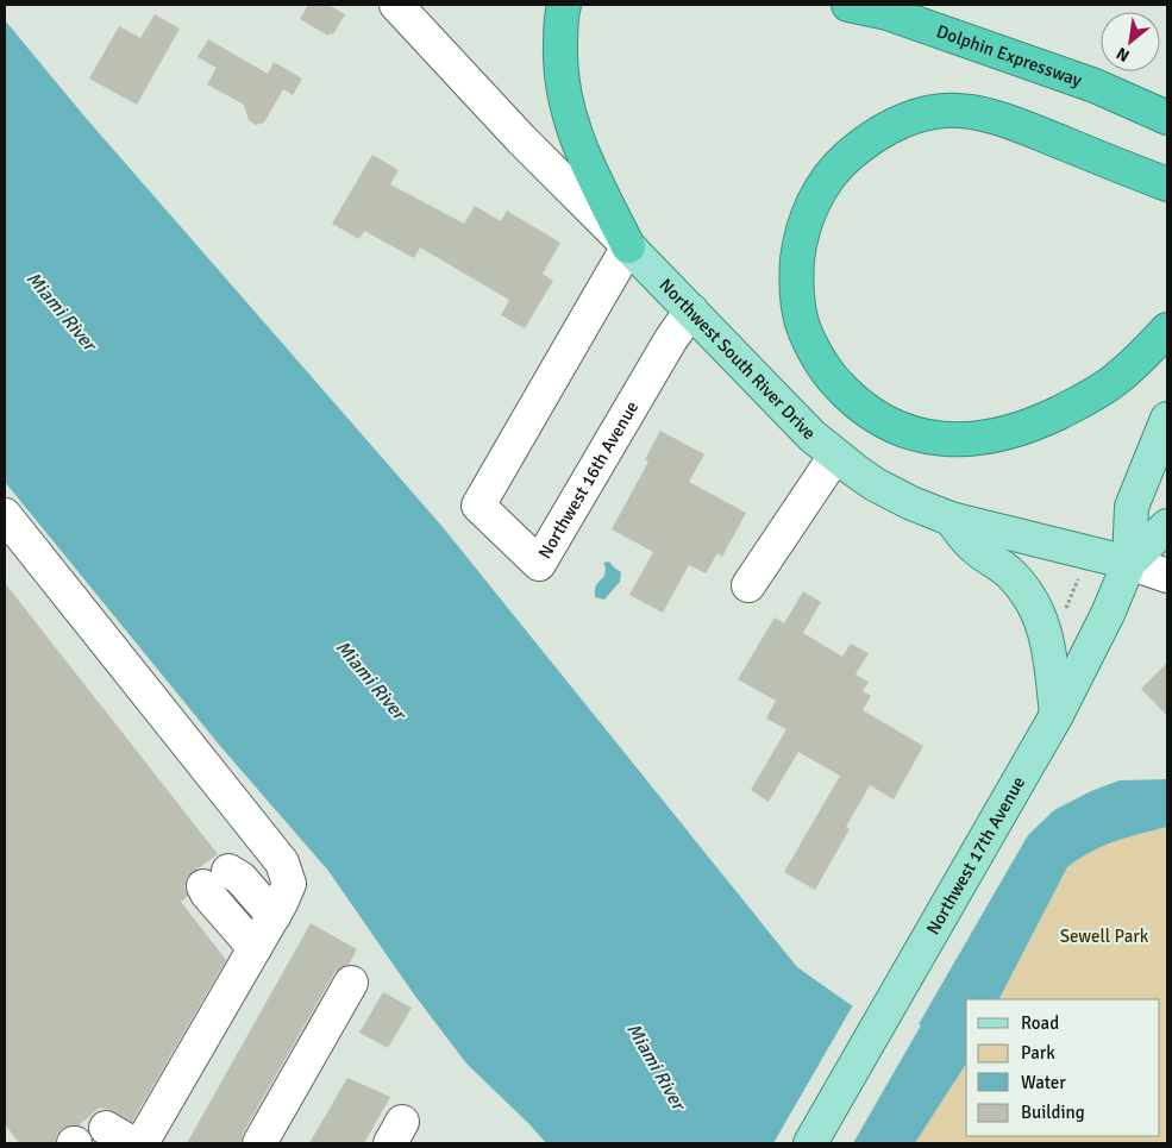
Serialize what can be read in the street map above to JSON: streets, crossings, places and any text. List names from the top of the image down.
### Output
{
  "streets": {
    "highway": ["Dolphin Expressway"],
    "main road": ["Northwest South River Drive", "Northwest 17th Avenue"],
    "street": ["Northwest 16th Avenue"]
  },
  "crossings": [
    ["Northwest South River Drive", "Northwest 16th Avenue"],
    ["Northwest South River Drive", "Northwest 17th Avenue"]
  ],
  "water": ["Miami River"],
  "parks": ["Sewell Park"],
  "legend": [
    "Road",
    "Park",
    "Water",
    "Building"
  ],
  "north": "bottom left"
}
